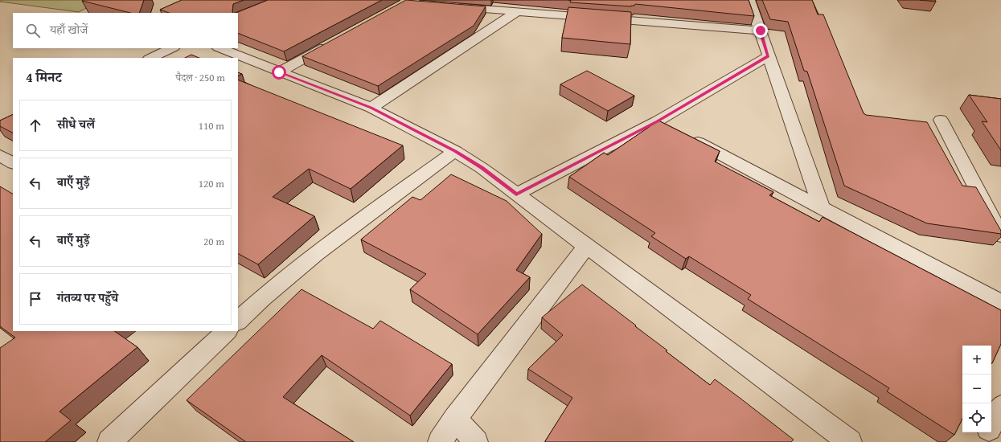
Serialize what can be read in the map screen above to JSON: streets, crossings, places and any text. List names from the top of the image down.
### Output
{
  "page": {
    "search": "यहाँ खोजें",
    "heading": ["4 मिनट", "पैदल · 250 m"],
    "list": [
      ["सीधे चलें", "110 m"],
      ["बाएँ मुड़ें", "120 m"],
      ["बाएँ मुड़ें", "20 m"],
      "गंतव्य पर पहुँचे"
    ],
    "map_buttons": ["+", "−"]
  }
}
